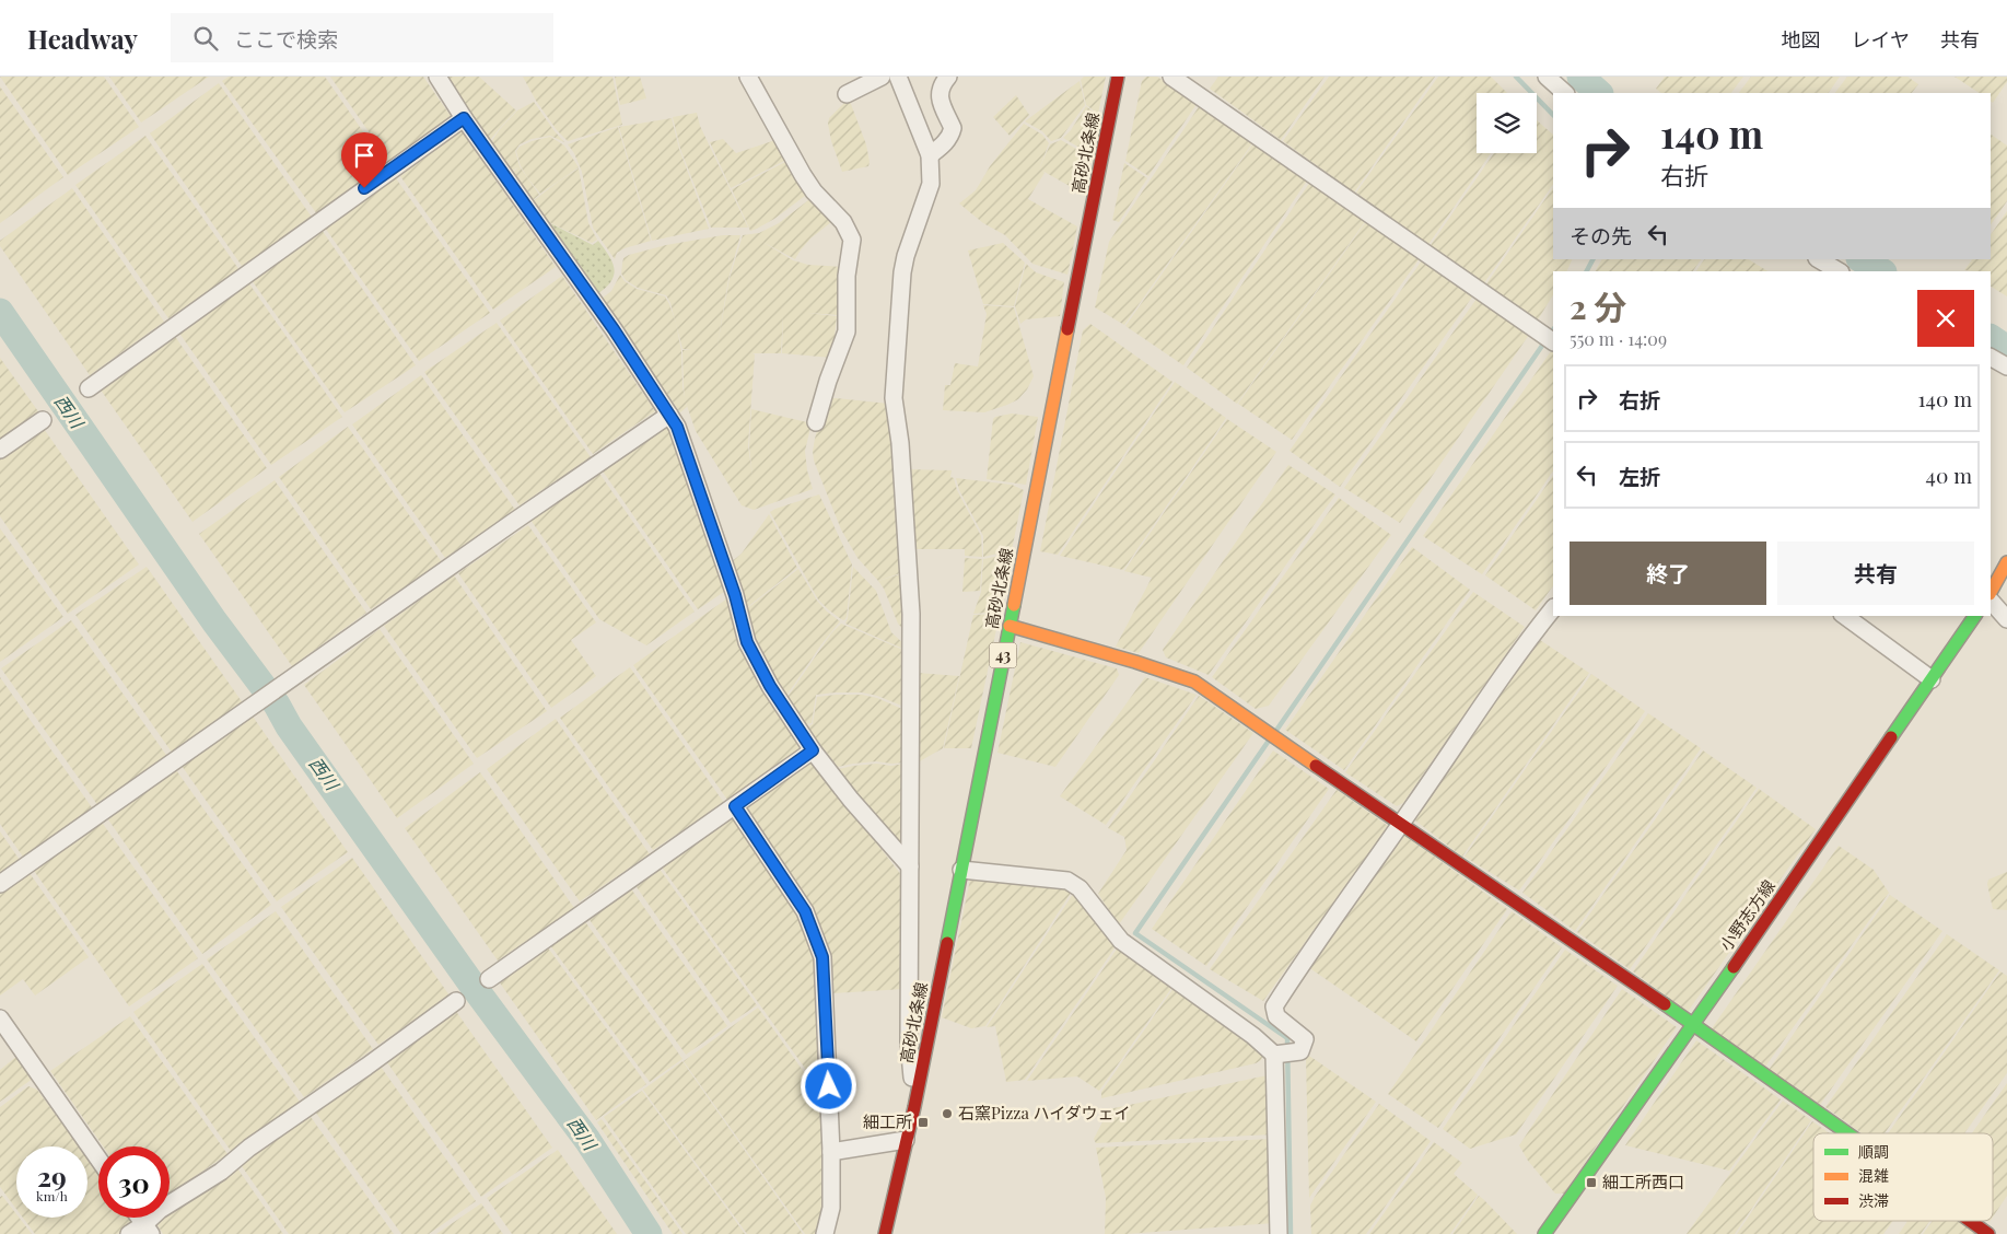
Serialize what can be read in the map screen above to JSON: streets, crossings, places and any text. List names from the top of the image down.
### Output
{
  "streets": {
    "main road": ["高砂北条線", "43", "小野志方線"]
  },
  "water": ["西川"],
  "places": {
    "other": ["石窯Pizza ハイダウェイ"],
    "transit": ["細工所", "細工所西口"]
  },
  "legend": ["順調", "混雑", "渋滞"],
  "page": {
    "header": "Headway",
    "search": "ここで検索",
    "nav": ["地図", "レイヤ", "共有"],
    "turn": ["140 m", "右折"],
    "then": "その先",
    "heading": ["2 分", "550 m · 14:09"],
    "list": [
      {
        "name": "右折",
        "value": "140 m"
      },
      {
        "name": "左折",
        "value": "40 m"
      }
    ],
    "buttons": ["終了", "共有"],
    "speed": "29 km/h",
    "limit": "30"
  }
}
